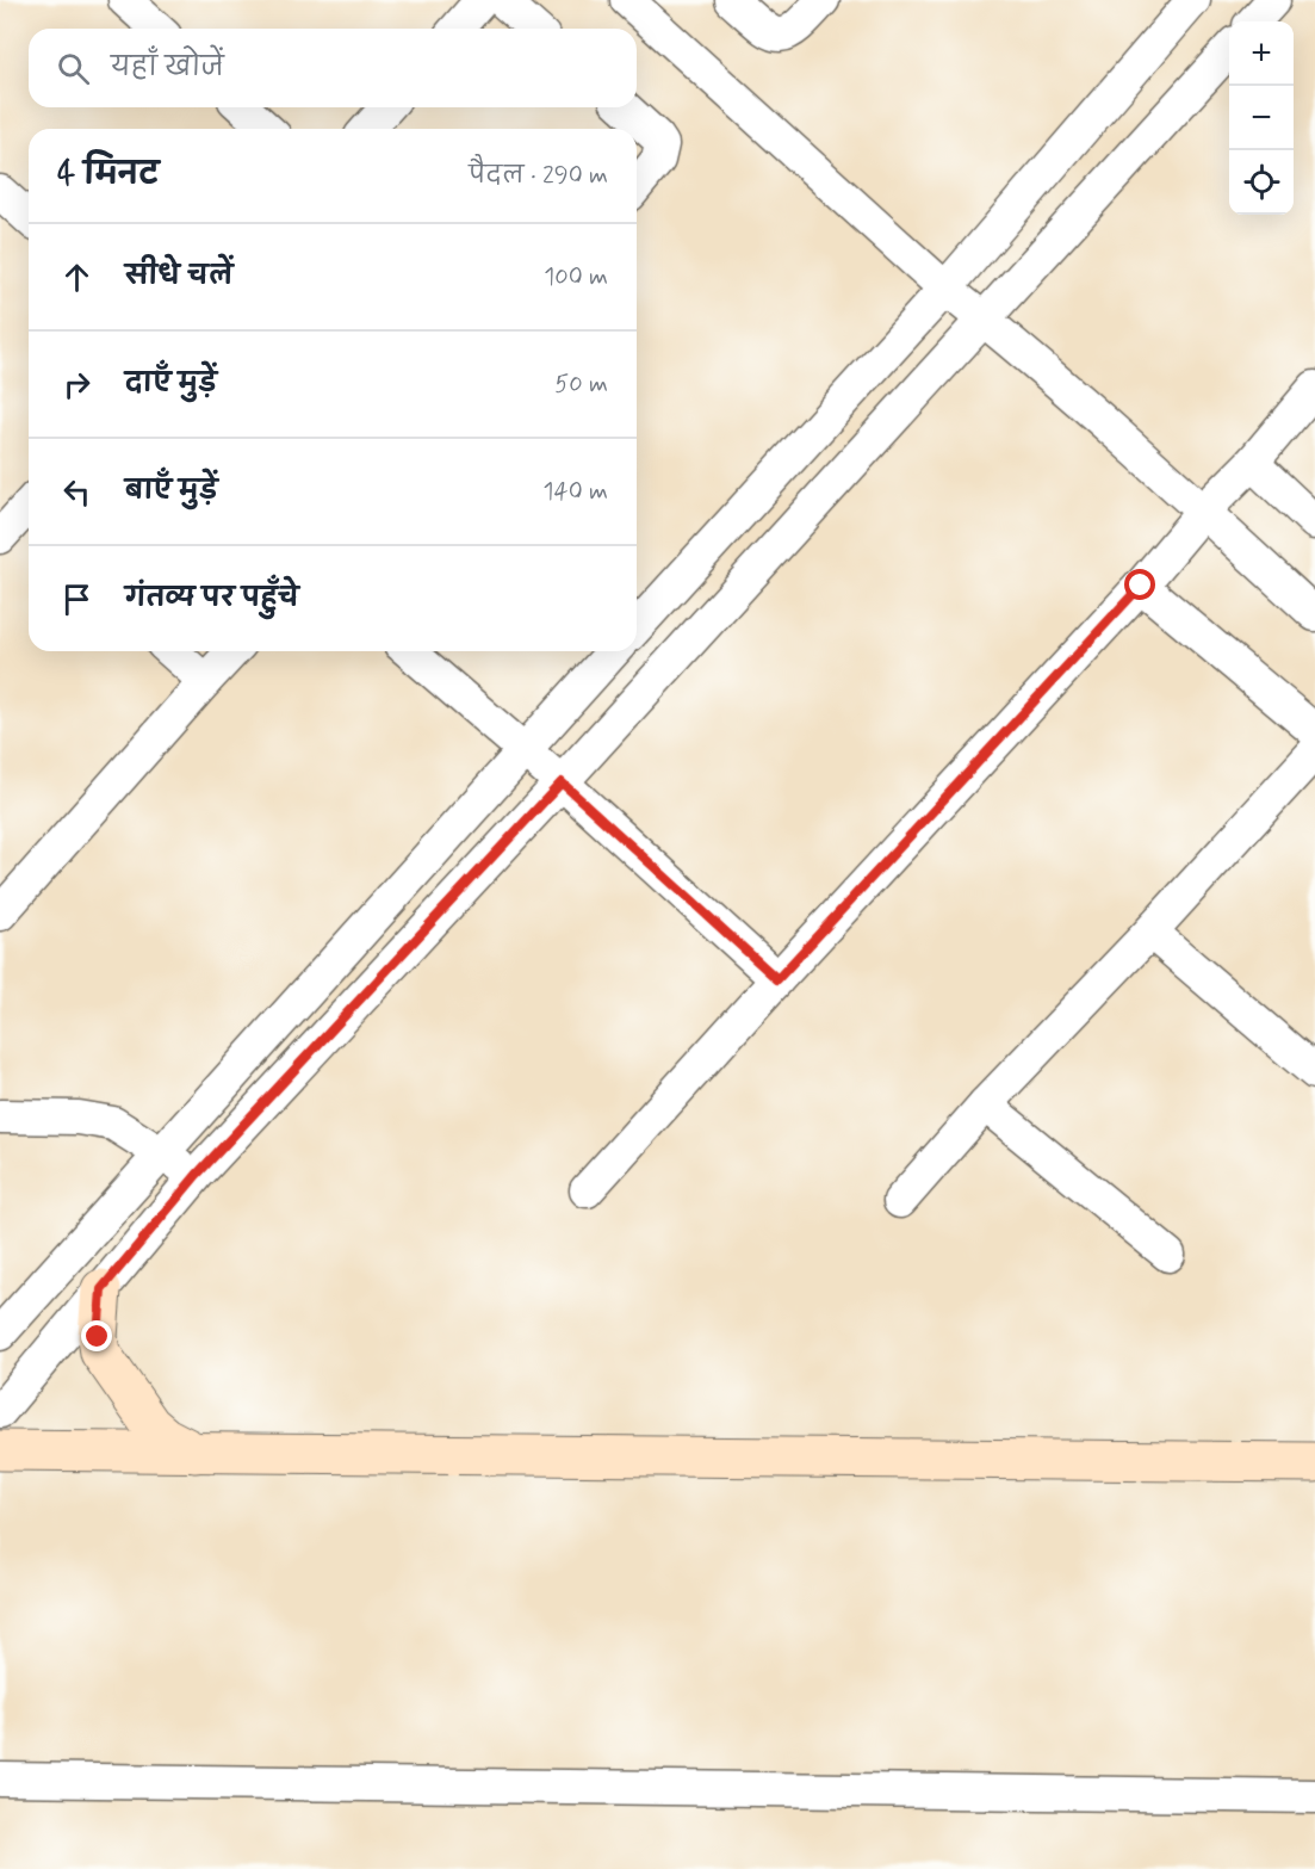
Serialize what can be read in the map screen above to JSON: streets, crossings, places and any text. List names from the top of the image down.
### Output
{
  "page": {
    "map_buttons": ["+", "−"],
    "search": "यहाँ खोजें",
    "heading": ["4 मिनट", "पैदल · 290 m"],
    "list": [
      ["सीधे चलें", "100 m"],
      ["दाएँ मुड़ें", "50 m"],
      ["बाएँ मुड़ें", "140 m"],
      "गंतव्य पर पहुँचे"
    ]
  }
}
